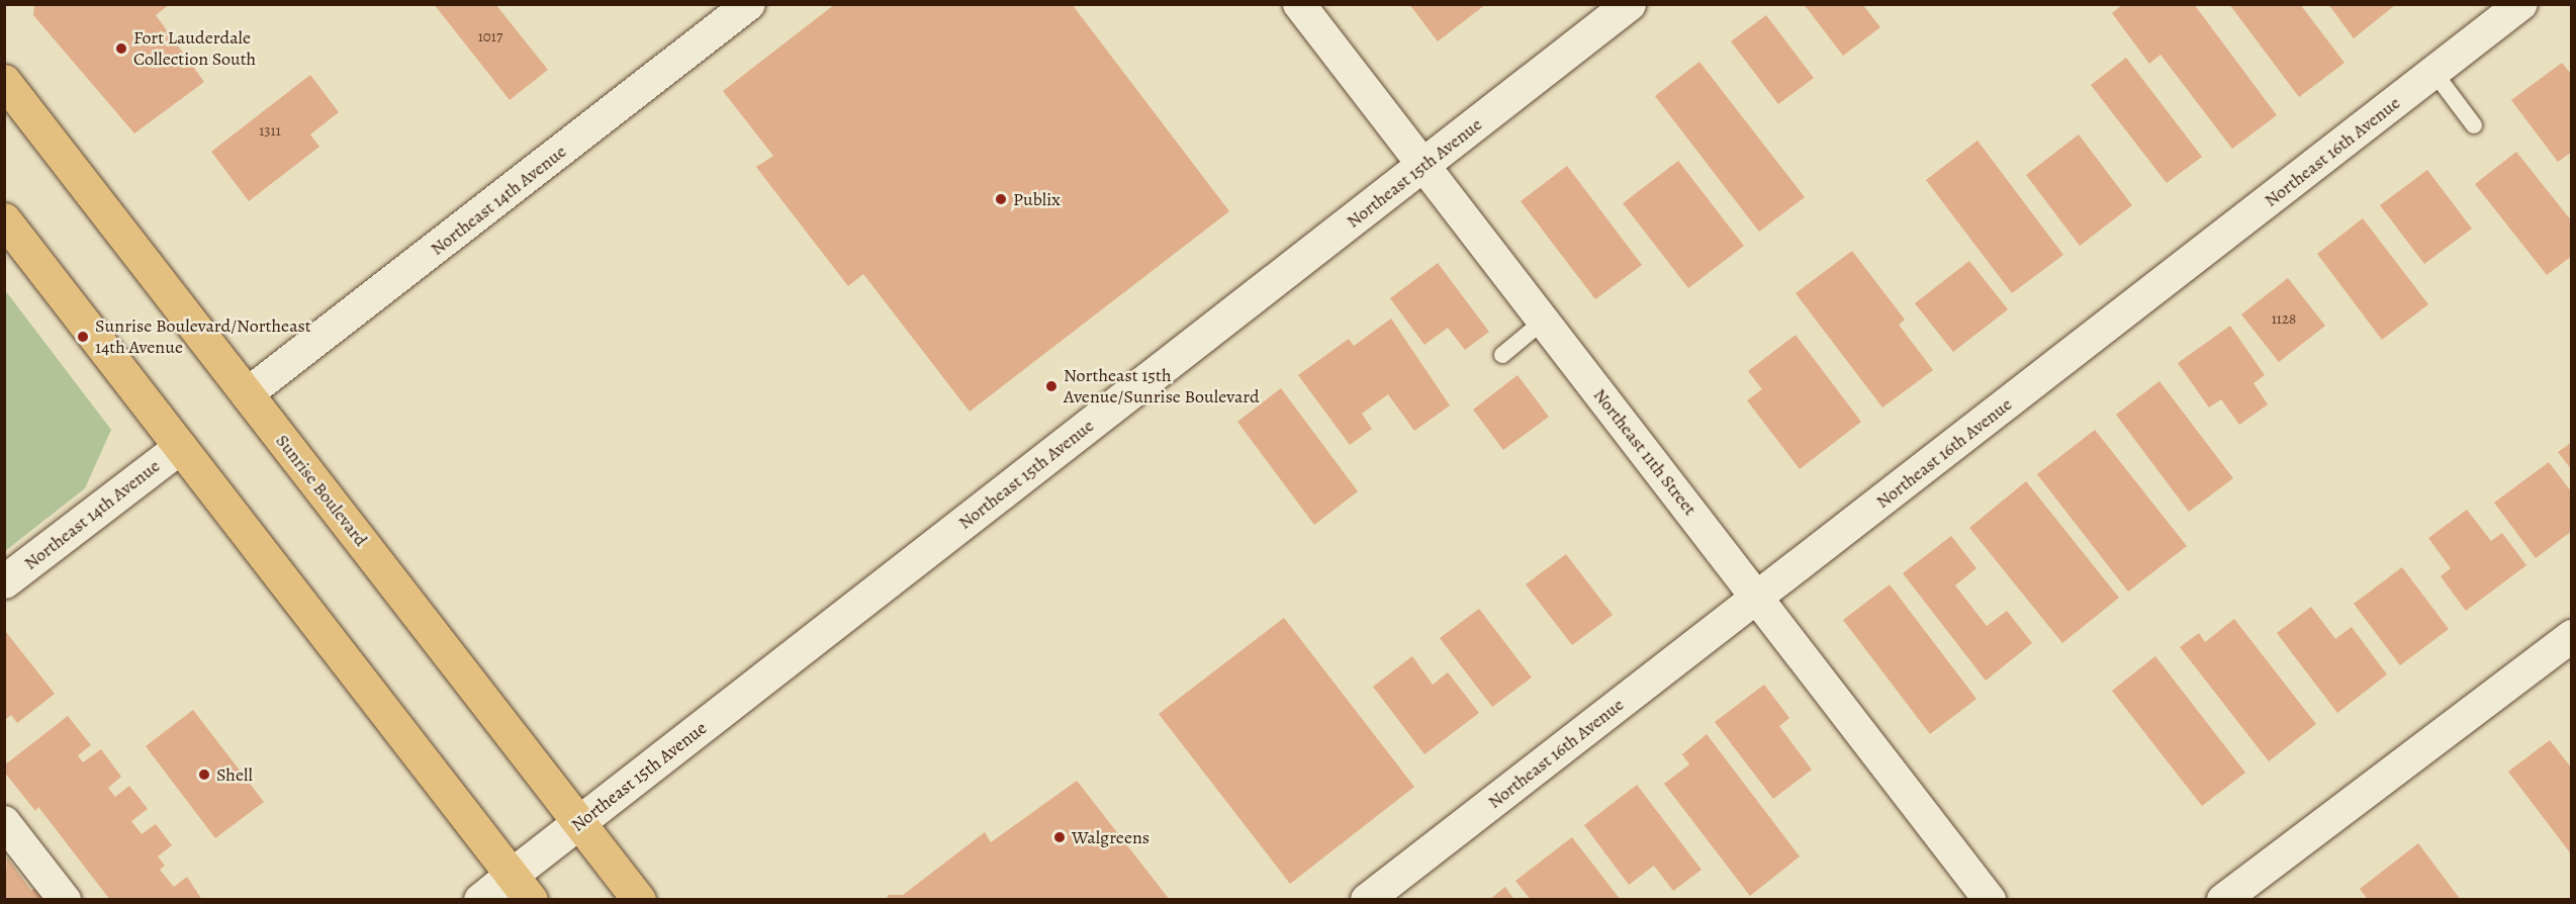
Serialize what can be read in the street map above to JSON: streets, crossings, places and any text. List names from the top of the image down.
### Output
{
  "streets": {
    "main road": ["Sunrise Boulevard"],
    "street": [
      "Northeast 16th Avenue",
      "Northeast 15th Avenue",
      "Northeast 14th Avenue",
      "Northeast 11th Street"
    ]
  },
  "crossings": [
    ["Northeast 16th Avenue", "Northeast 11th Street"],
    ["Northeast 15th Avenue", "Northeast 11th Street"],
    ["Northeast 15th Avenue", "Sunrise Boulevard"],
    ["Northeast 14th Avenue", "Sunrise Boulevard"]
  ],
  "places": [
    "Fort Lauderdale Collection South",
    "Publix",
    "Sunrise Boulevard/Northeast 14th Avenue",
    "Northeast 15th Avenue/Sunrise Boulevard",
    "Shell",
    "Walgreens"
  ],
  "house_numbers": ["1017", "1311", "1128"]
}
